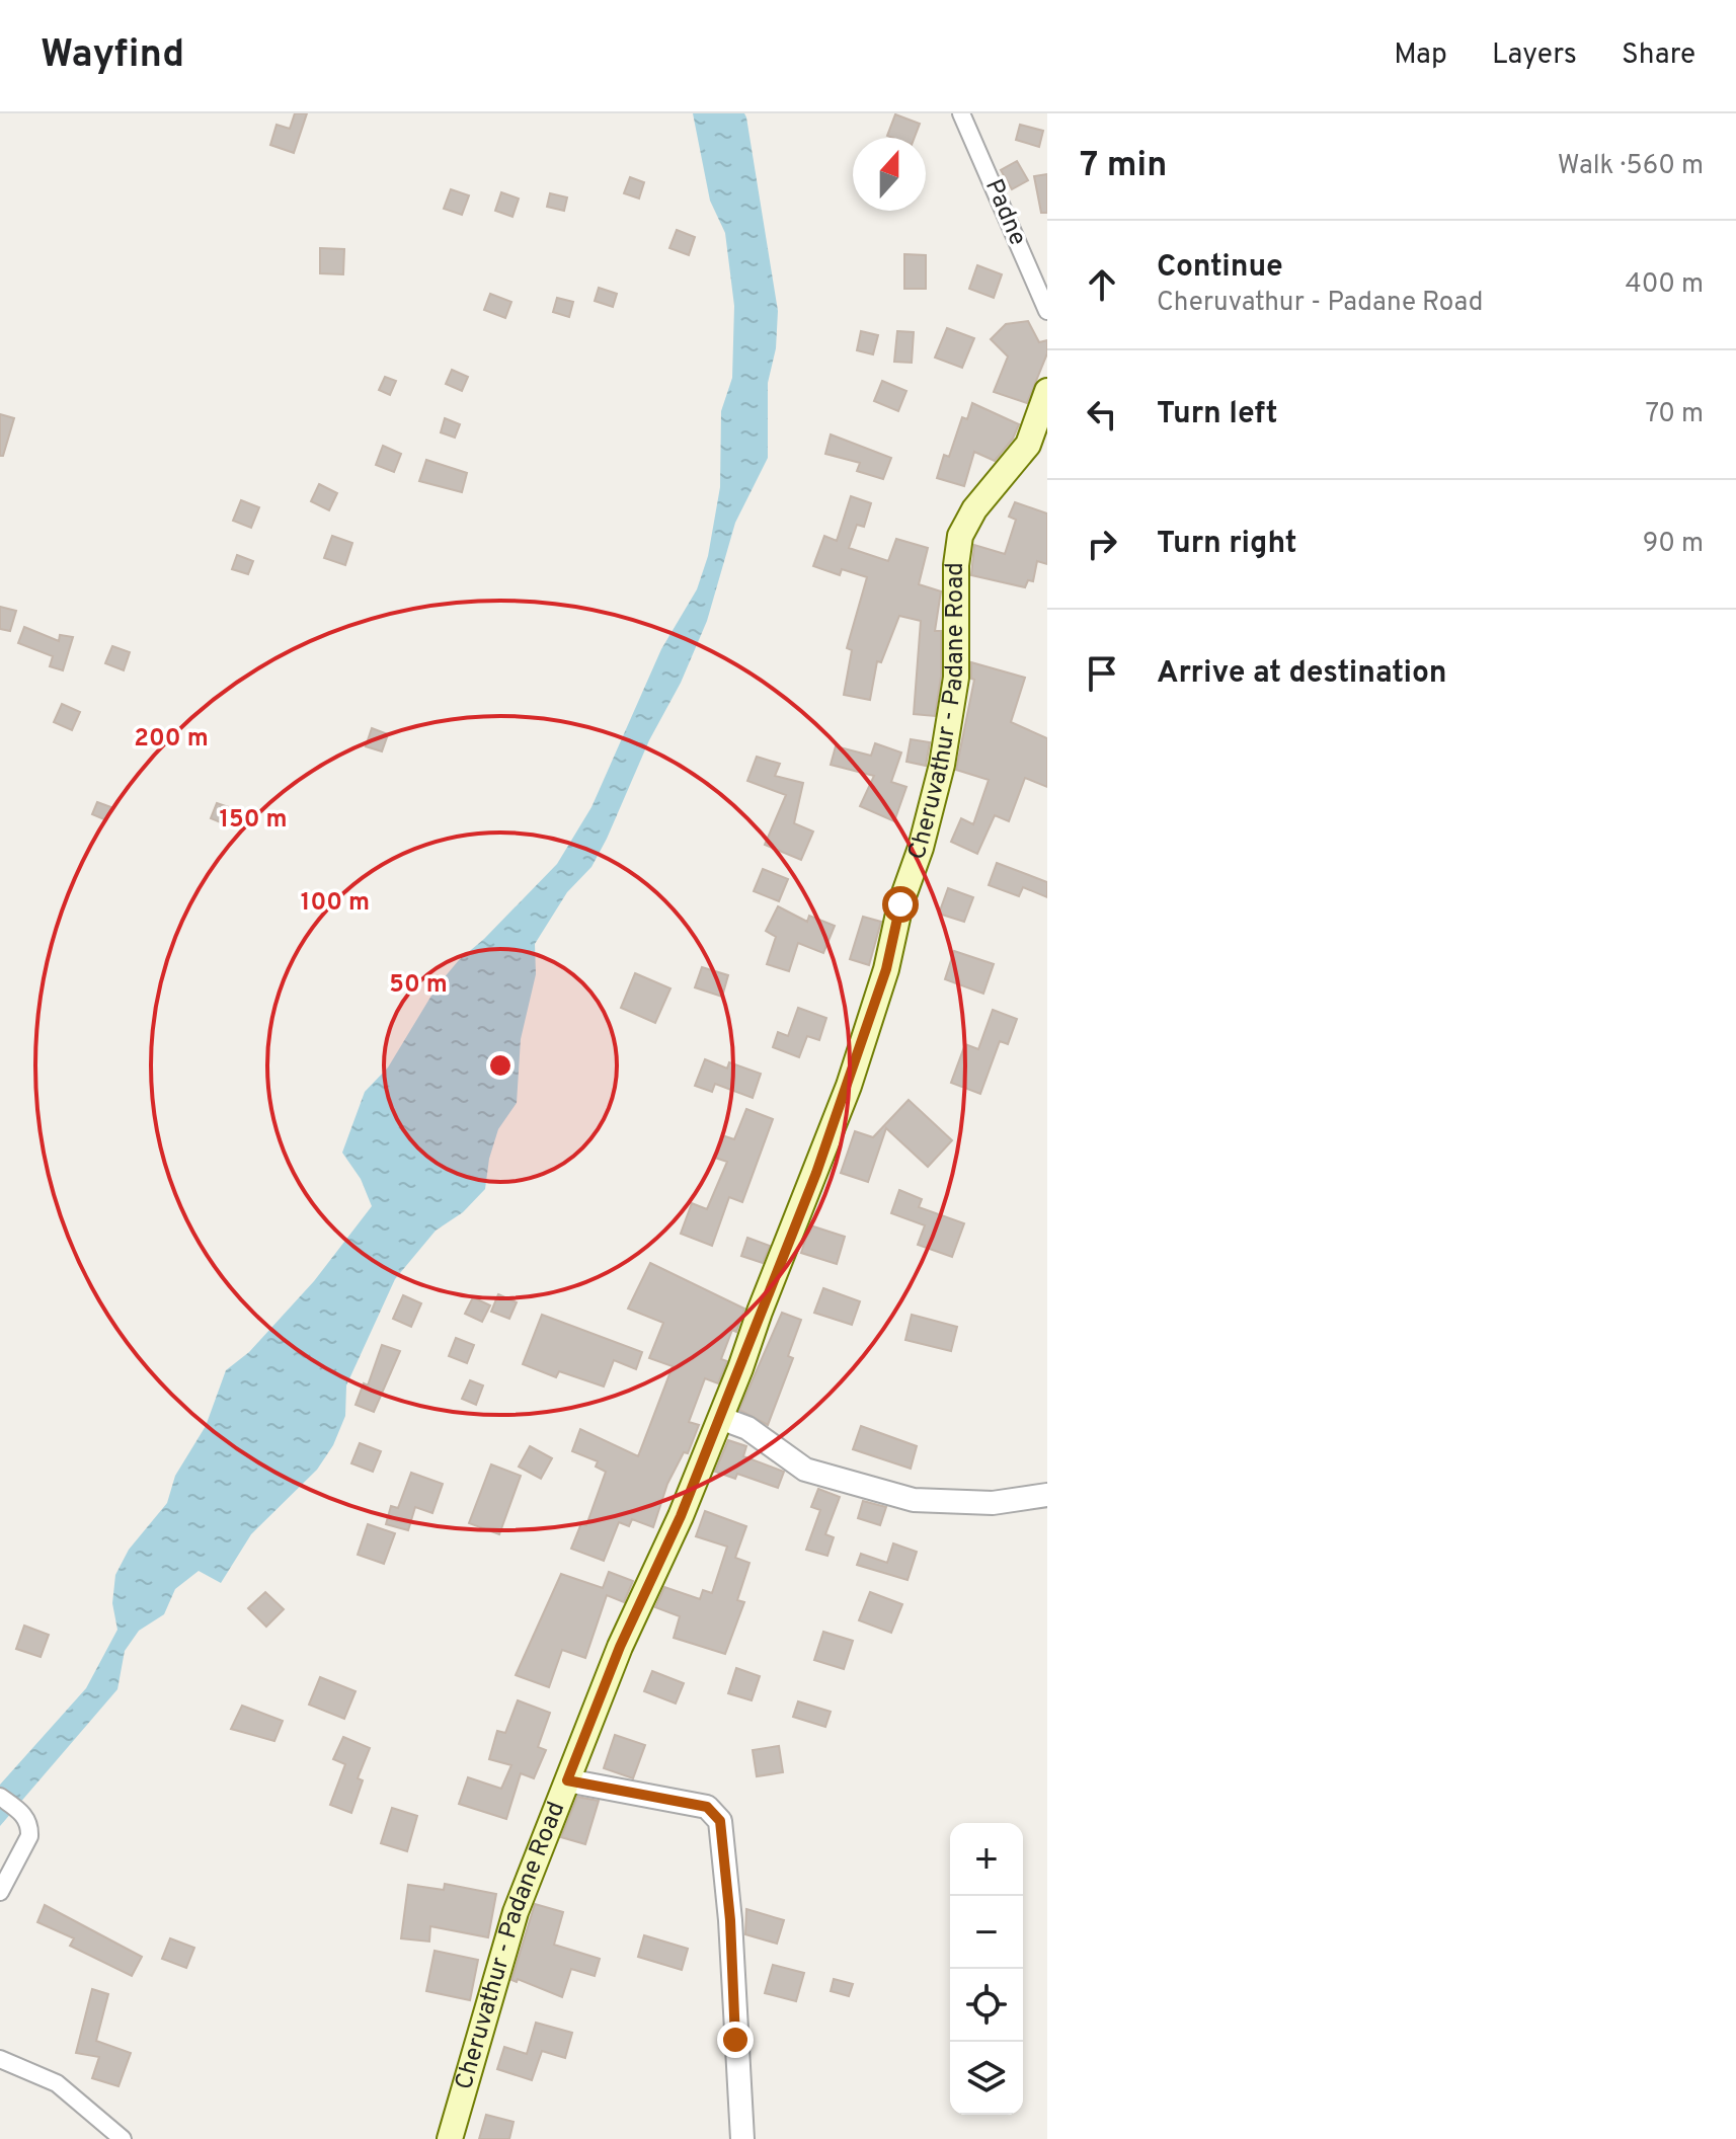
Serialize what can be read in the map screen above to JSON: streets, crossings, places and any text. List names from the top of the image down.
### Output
{
  "streets": {
    "main road": ["Cheruvathur - Padane Road"],
    "street": ["Padne"]
  },
  "north": "top",
  "page": {
    "header": "Wayfind",
    "nav": ["Map", "Layers", "Share"],
    "heading": ["7 min", "Walk · 560 m"],
    "list": [
      ["Continue", "Cheruvathur - Padane Road", "400 m"],
      ["Turn left", "70 m"],
      ["Turn right", "90 m"],
      "Arrive at destination"
    ],
    "map_buttons": ["+", "−"]
  },
  "rings": [
    "200 m",
    "150 m",
    "100 m",
    "50 m"
  ]
}
